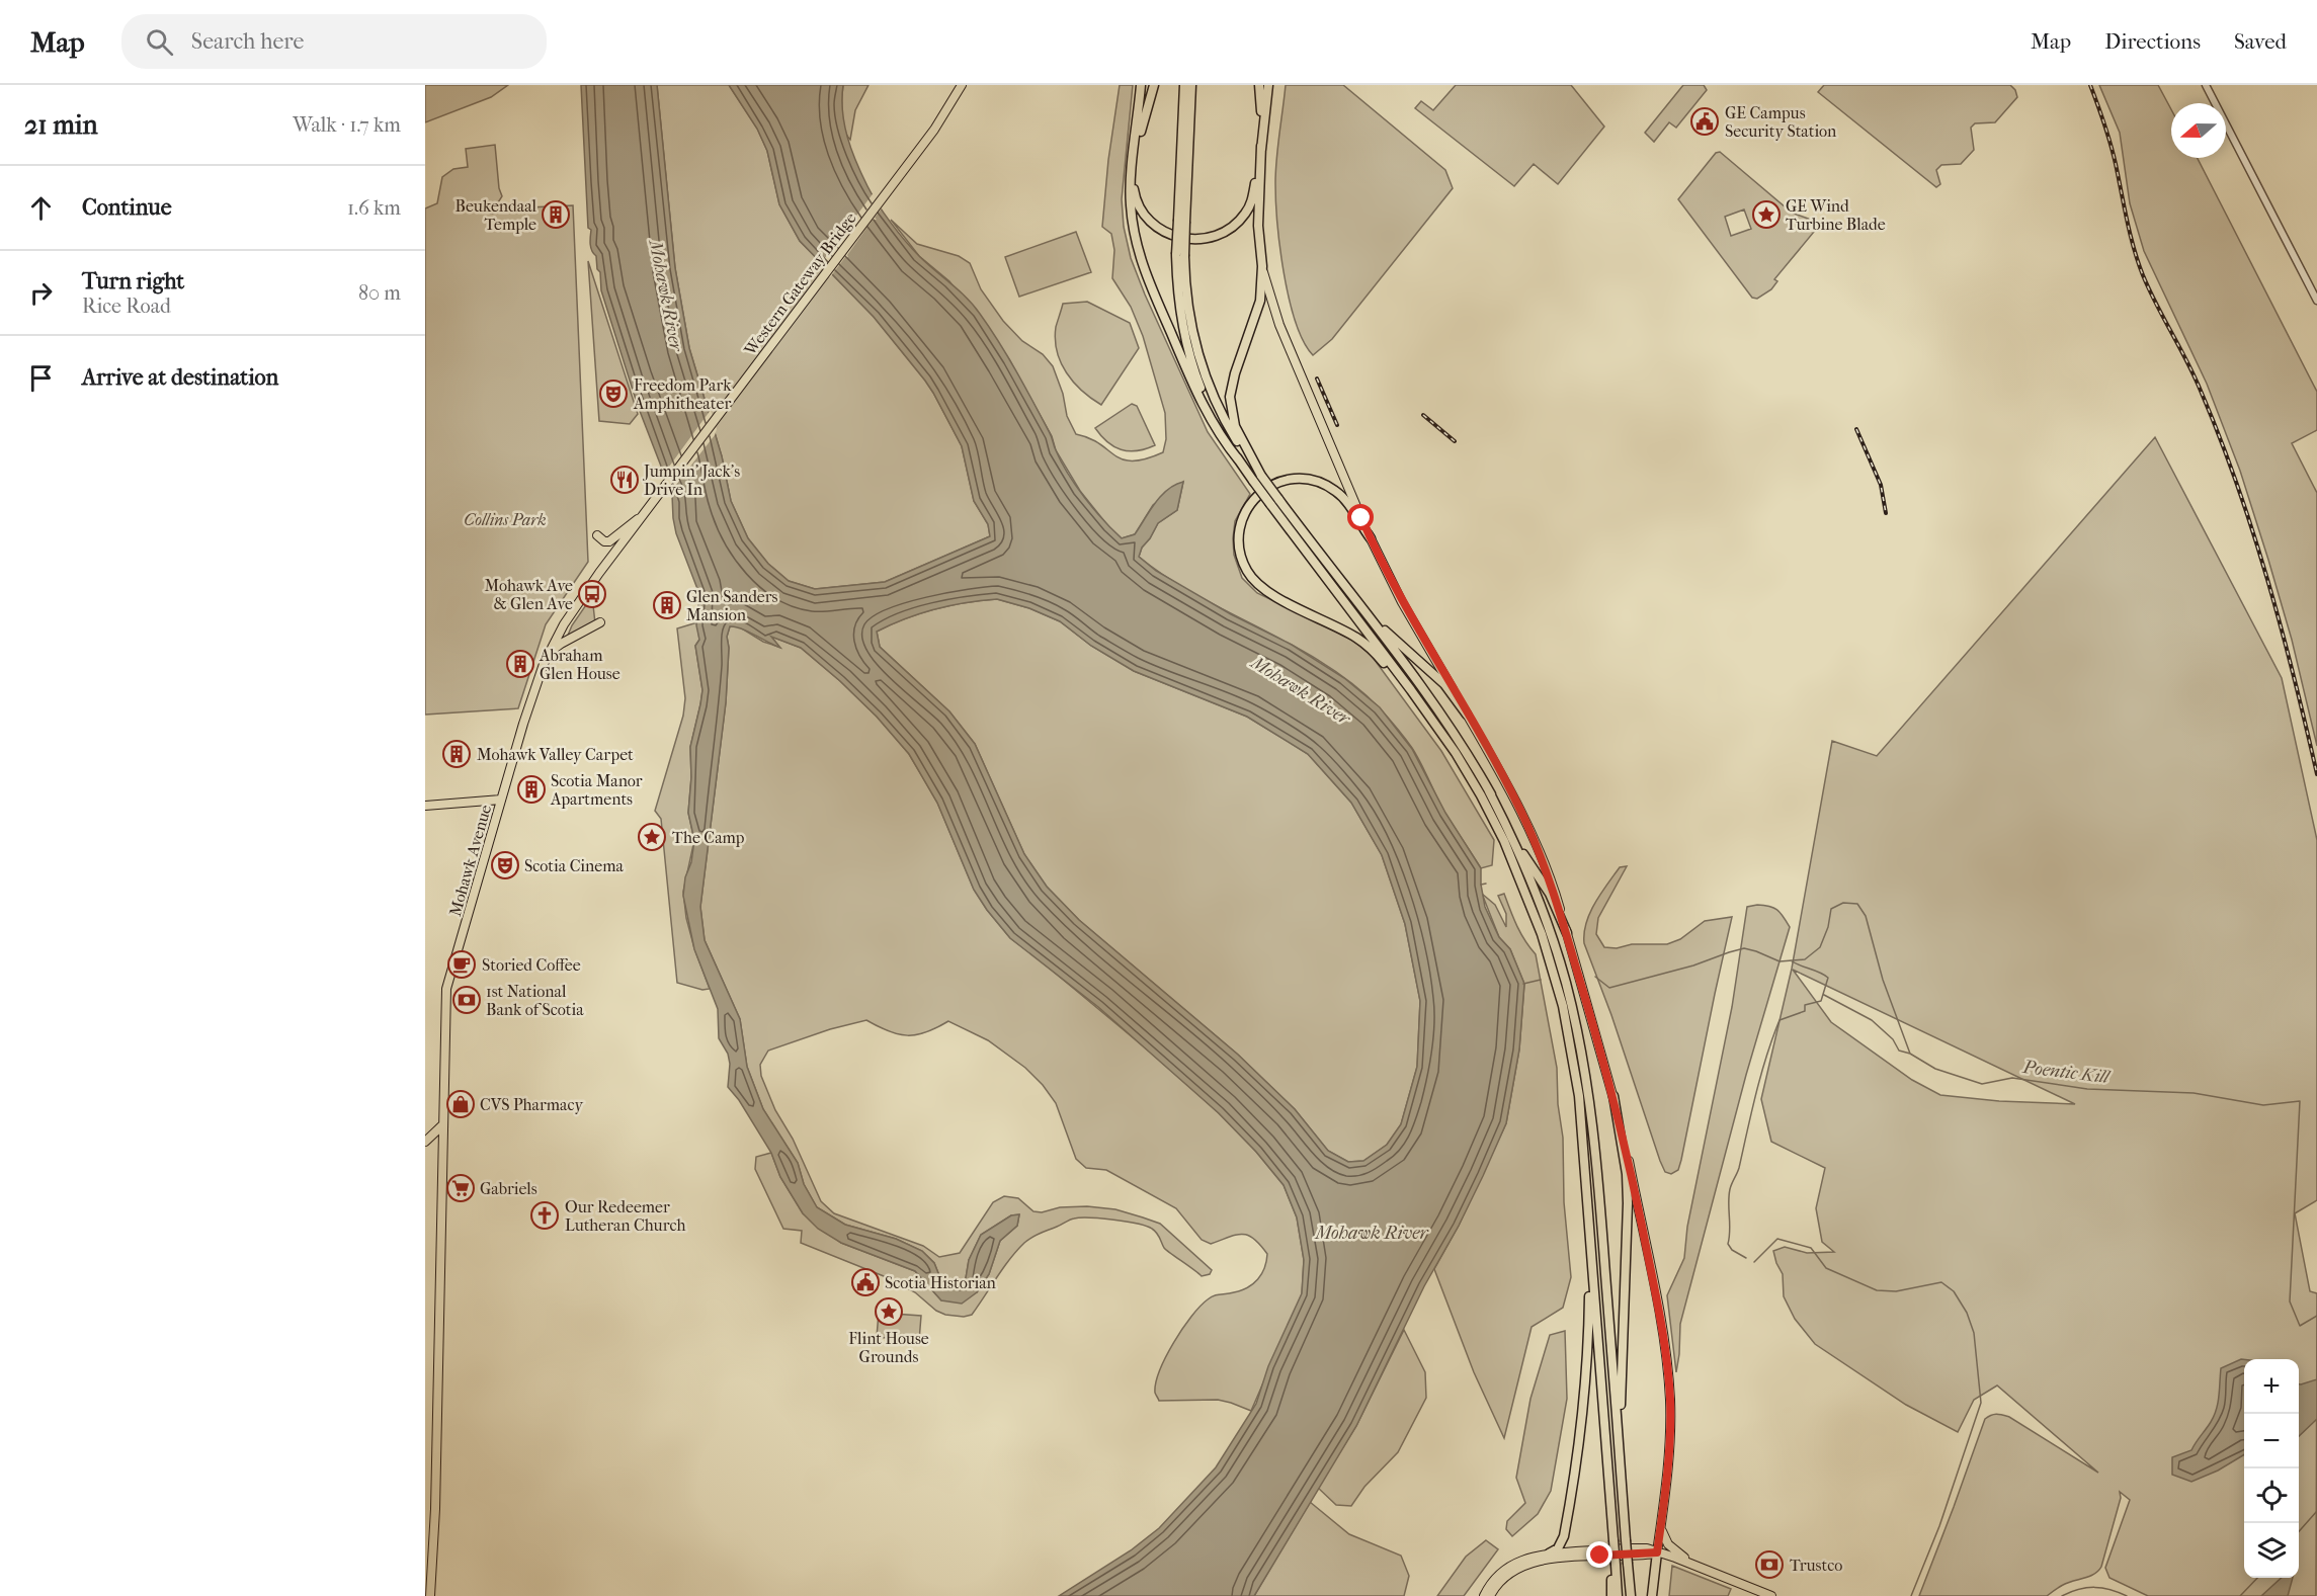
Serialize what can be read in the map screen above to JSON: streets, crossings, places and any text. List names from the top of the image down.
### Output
{
  "streets": {
    "main road": ["Western Gateway Bridge", "Mohawk Avenue"]
  },
  "crossings": [
    ["Western Gateway Bridge", "Mohawk Avenue"]
  ],
  "water": ["Mohawk River", "Poentic Kill"],
  "parks": ["Collins Park"],
  "places": {
    "public building": ["GE Campus Security Station", "Scotia Historian"],
    "building": [
      "Beukendaal Temple",
      "Glen Sanders Mansion",
      "Abraham Glen House",
      "Mohawk Valley Carpet",
      "Scotia Manor Apartments"
    ],
    "place": ["GE Wind Turbine Blade", "The Camp", "Flint House Grounds"],
    "theatre": ["Freedom Park Amphitheater", "Scotia Cinema"],
    "restaurant": ["Jumpin' Jack's Drive In"],
    "bus stop": ["Mohawk Ave & Glen Ave"],
    "cafe": ["Storied Coffee"],
    "bank": ["1st National Bank of Scotia", "Trustco"],
    "shop": ["CVS Pharmacy"],
    "supermarket": ["Gabriels"],
    "church": ["Our Redeemer Lutheran Church"]
  },
  "north": "left",
  "page": {
    "header": "Map",
    "search": "Search here",
    "nav": ["Map", "Directions", "Saved"],
    "heading": ["21 min", "Walk · 1.7 km"],
    "list": [
      ["Continue", "1.6 km"],
      ["Turn right", "Rice Road", "80 m"],
      "Arrive at destination"
    ],
    "map_buttons": ["+", "−"]
  }
}
